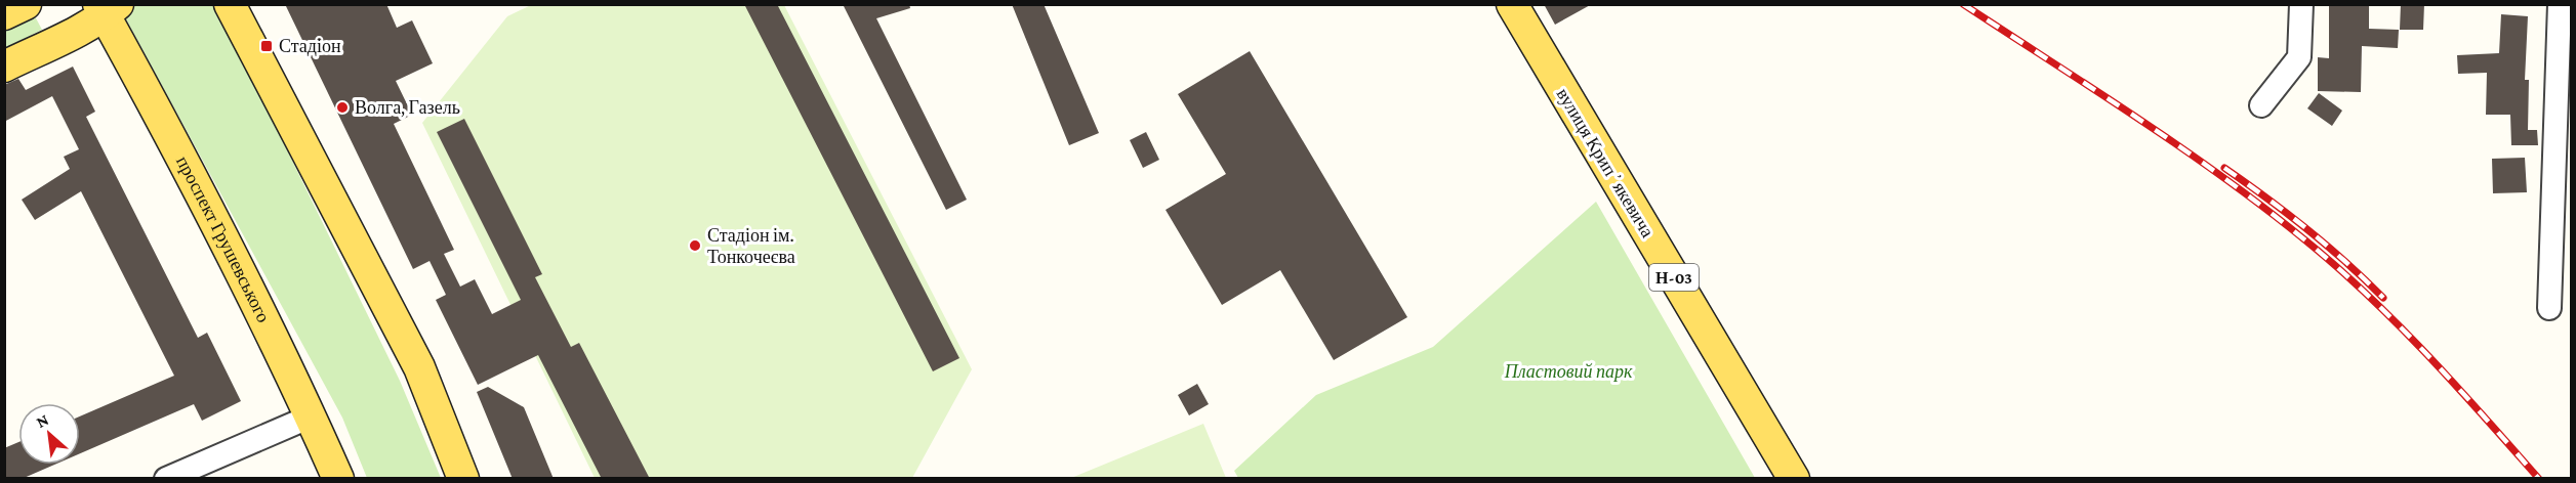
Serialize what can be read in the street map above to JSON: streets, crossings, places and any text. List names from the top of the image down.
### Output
{
  "streets": {
    "main road": ["вулиця Крипʼякевича", "проспект Грушевського", "Н-03"]
  },
  "parks": ["Пластовий парк"],
  "places": {
    "transit": ["Стадіон"],
    "other": ["Волга, Газель", "Стадіон ім. Тонкочеєва"]
  },
  "north": "top left"
}
